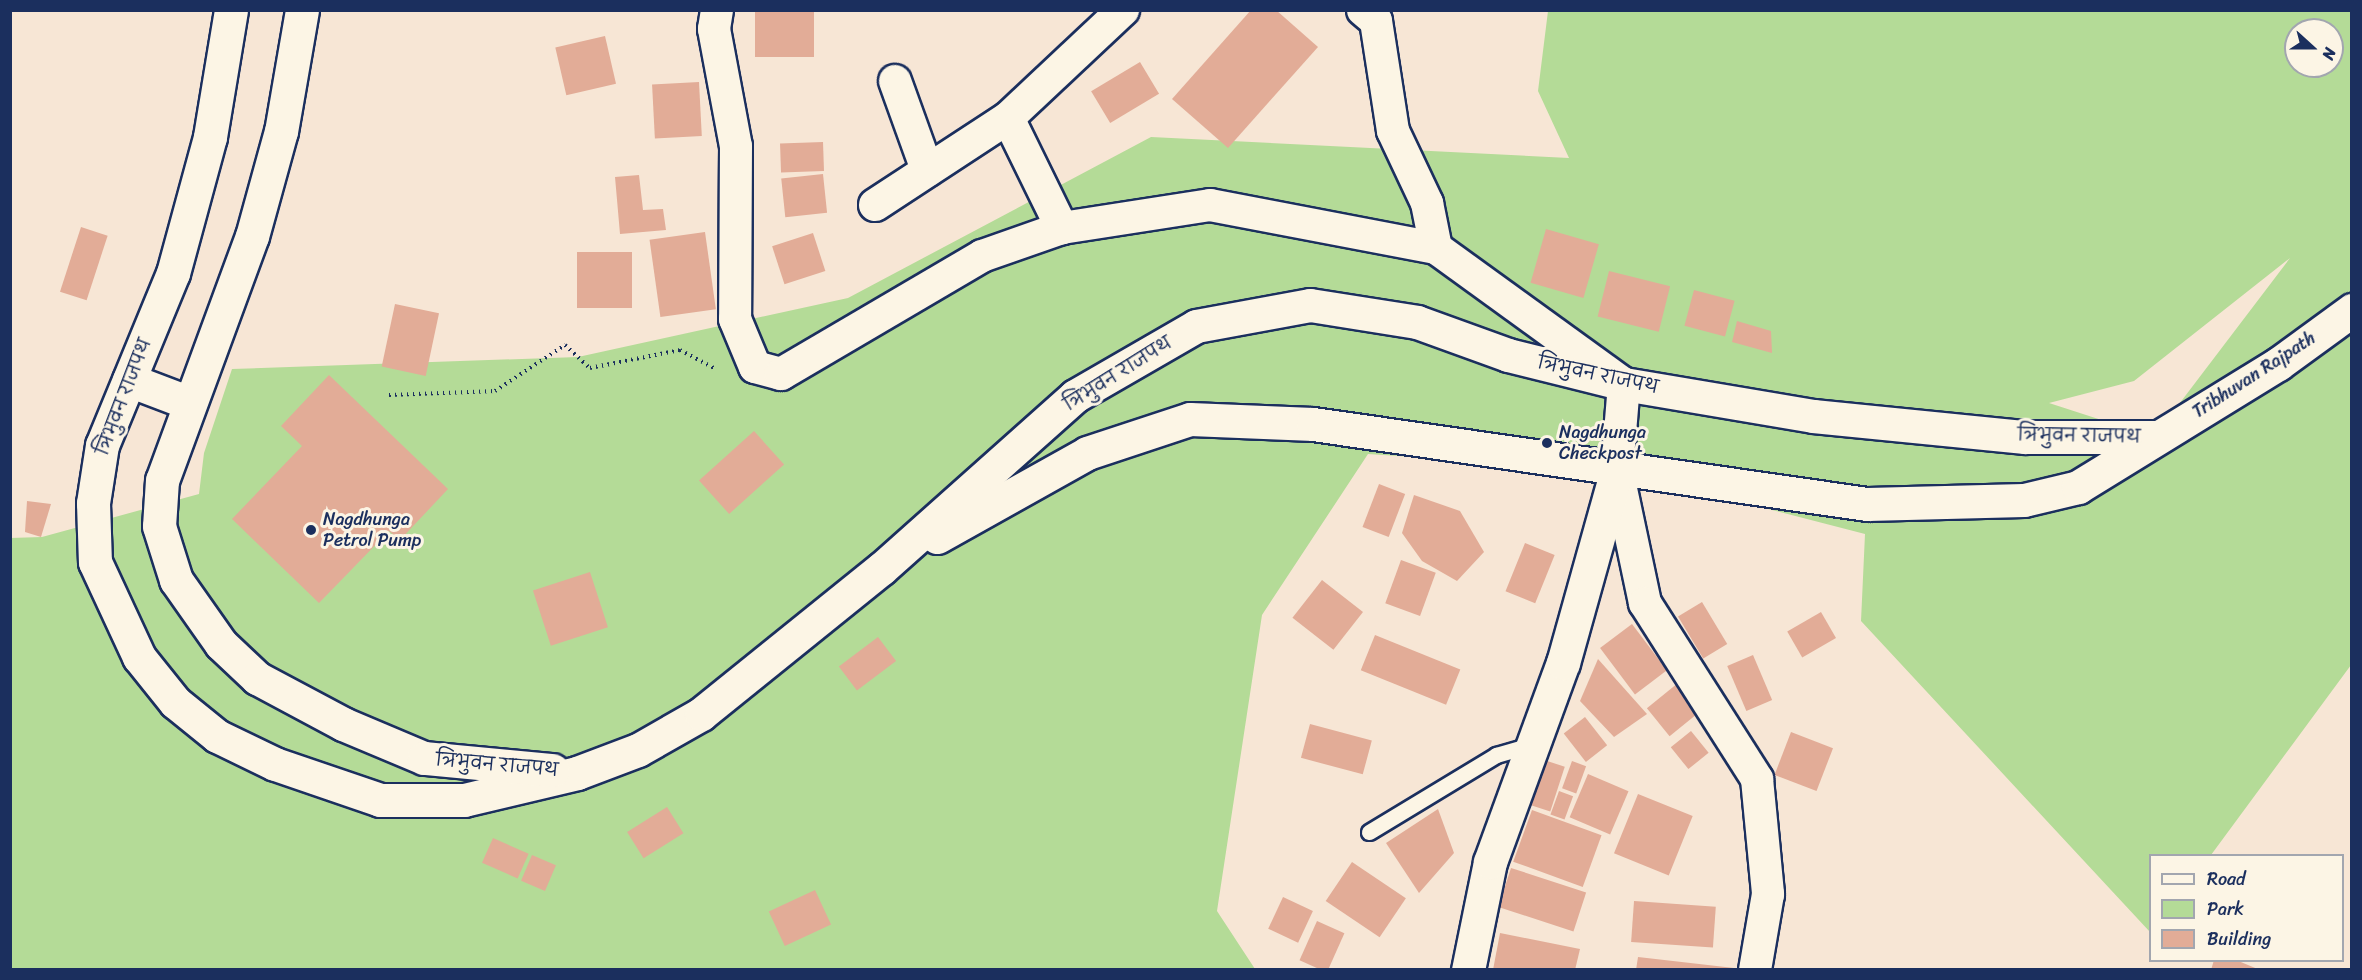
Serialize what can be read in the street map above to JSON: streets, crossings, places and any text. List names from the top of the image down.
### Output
{
  "streets": {
    "main road": ["त्रिभुवन राजपथ", "Tribhuvan Rajpath"]
  },
  "crossings": [
    ["त्रिभुवन राजपथ", "Tribhuvan Rajpath"]
  ],
  "places": ["Nagdhunga Checkpost", "Nagdhunga Petrol Pump"],
  "legend": ["Road", "Park", "Building"],
  "north": "right"
}
